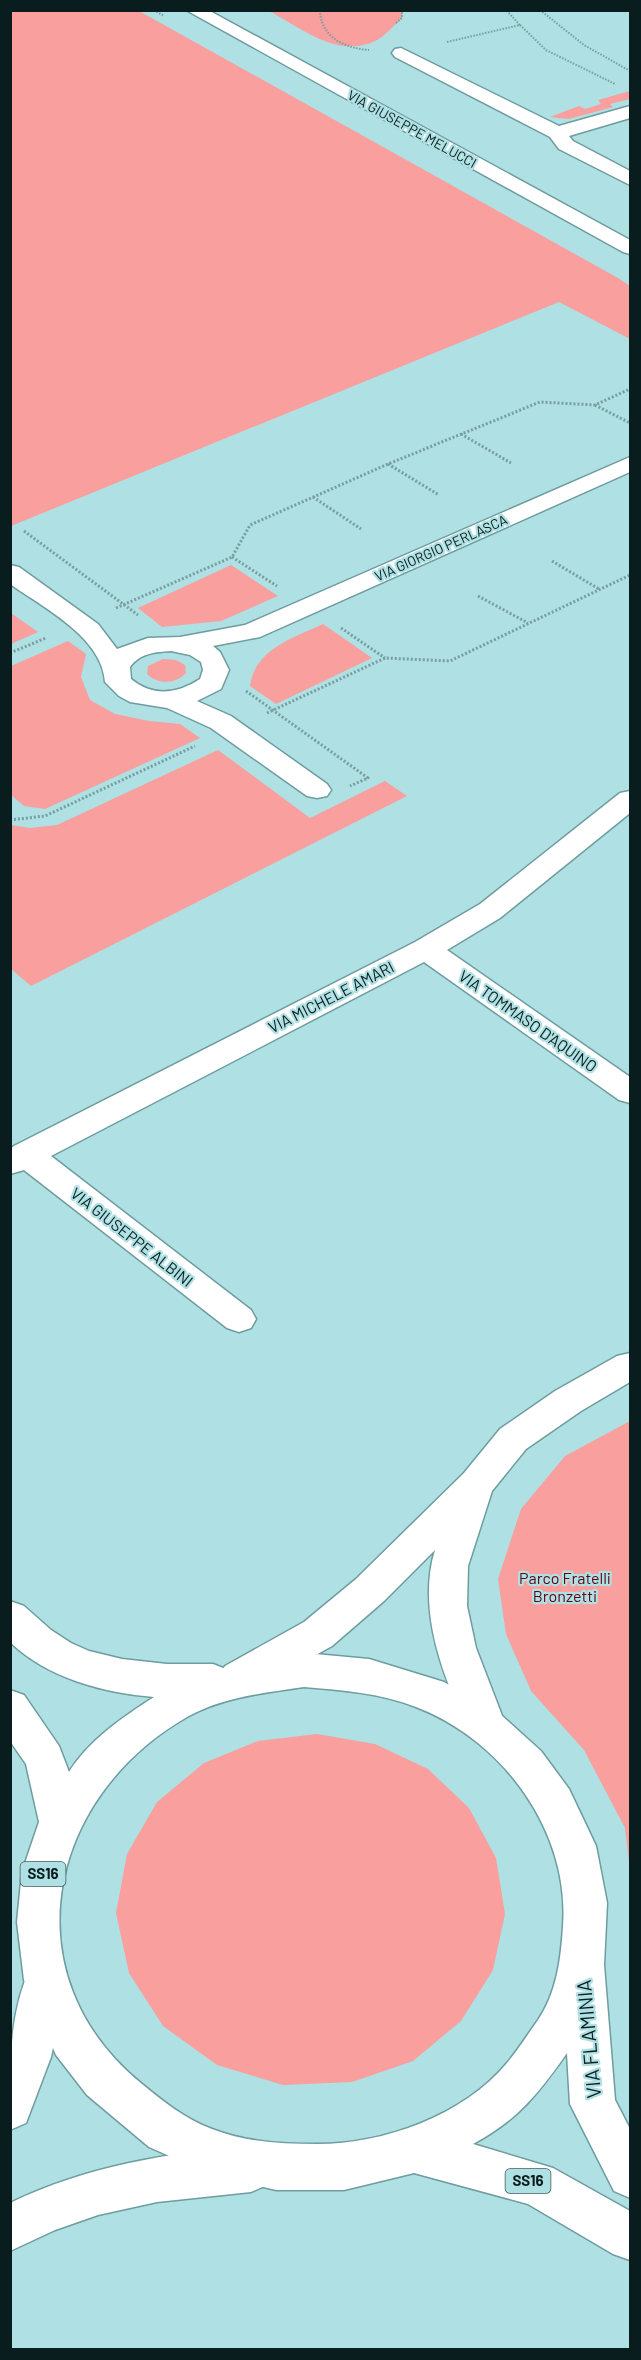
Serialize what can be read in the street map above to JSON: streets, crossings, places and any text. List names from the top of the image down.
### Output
{
  "streets": {
    "street": [
      "VIA GIUSEPPE MELUCCI",
      "VIA GIORGIO PERLASCA",
      "VIA MICHELE AMARI",
      "VIA TOMMASO D'AQUINO",
      "VIA GIUSEPPE ALBINI",
      "SS16",
      "VIA FLAMINIA"
    ]
  },
  "crossings": [
    ["VIA MICHELE AMARI", "VIA TOMMASO D'AQUINO"],
    ["VIA MICHELE AMARI", "VIA GIUSEPPE ALBINI"],
    ["SS16", "VIA FLAMINIA"]
  ],
  "parks": ["Parco Fratelli Bronzetti"]
}
